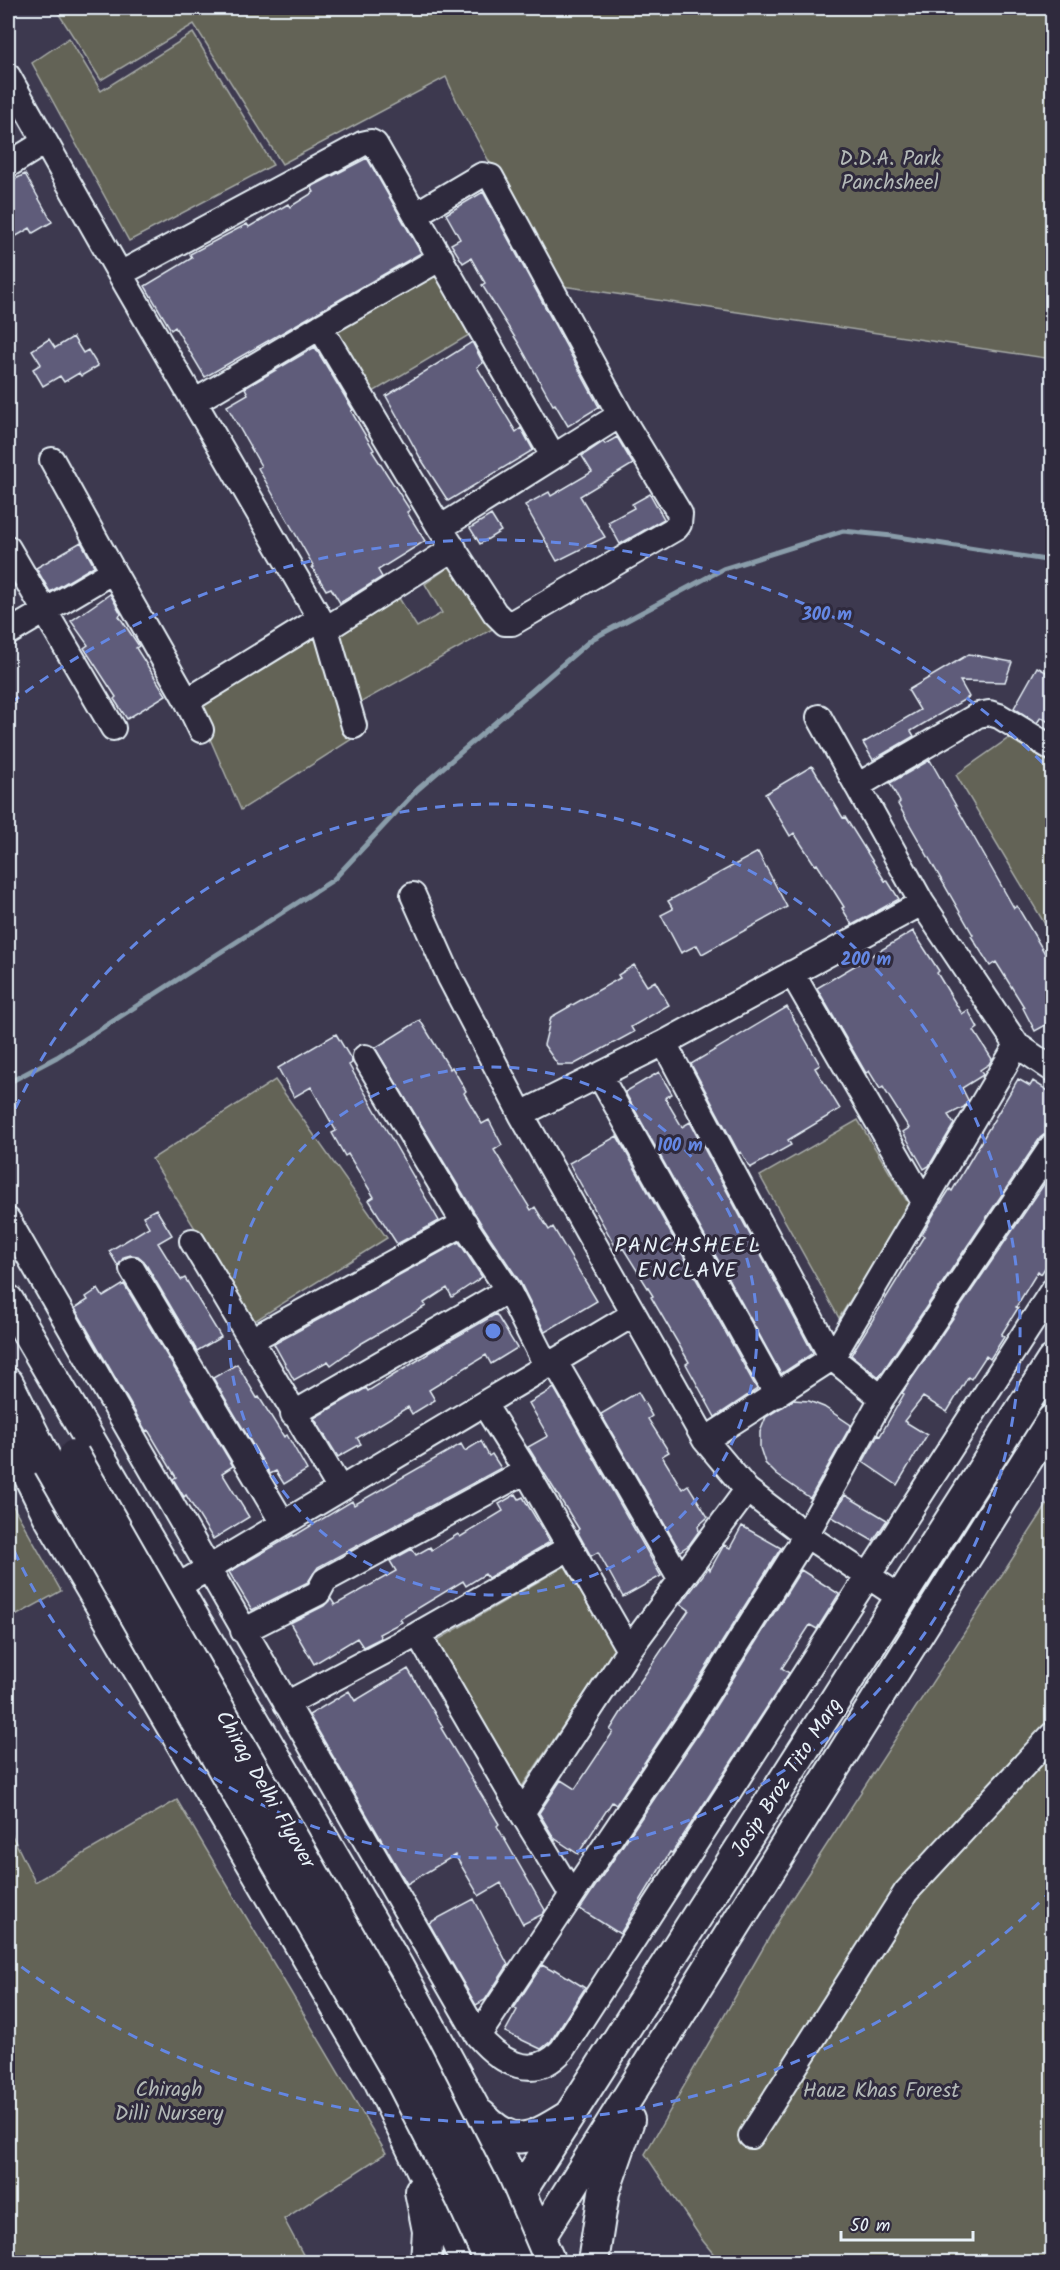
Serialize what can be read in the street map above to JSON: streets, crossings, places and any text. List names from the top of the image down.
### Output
{
  "streets": {
    "main road": ["Josip Broz Tito Marg", "Chirag Delhi Flyover"]
  },
  "districts": ["PANCHSHEEL ENCLAVE"],
  "parks": ["D.D.A. Park Panchsheel", "Chiragh Dilli Nursery", "Hauz Khas Forest"],
  "scale_bar": "50 m",
  "rings": ["300 m", "200 m", "100 m"]
}
